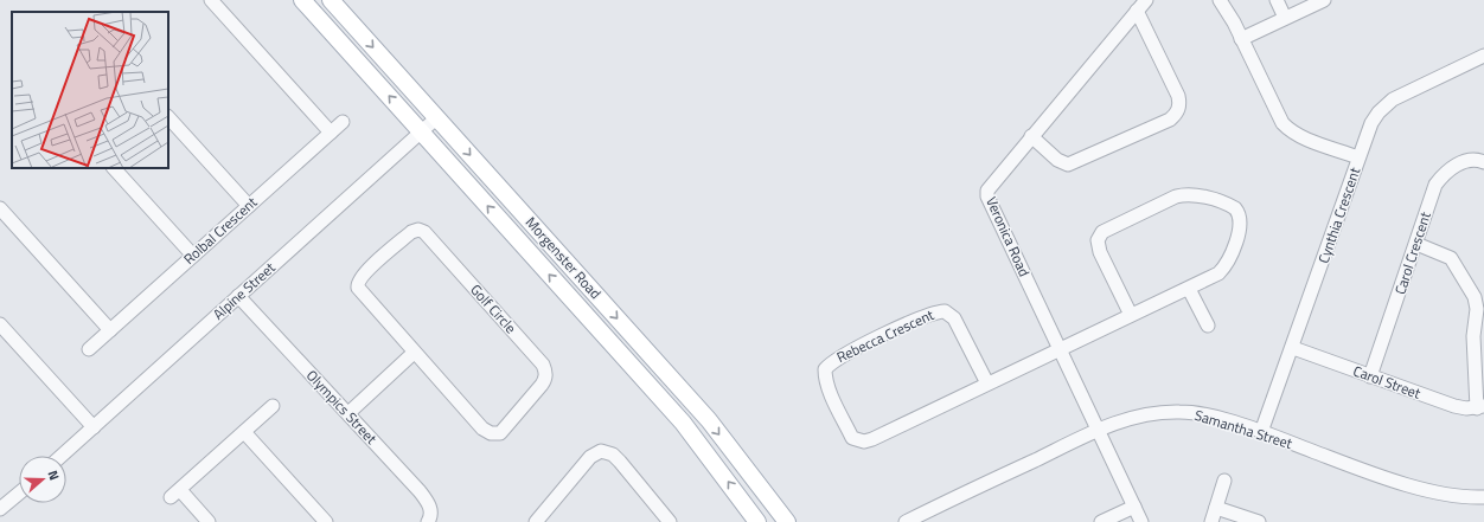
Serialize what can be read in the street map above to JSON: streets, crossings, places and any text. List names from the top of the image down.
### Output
{
  "streets": {
    "main road": ["Morgenster Road"],
    "street": [
      "Cynthia Crescent",
      "Rolbal Crescent",
      "Veronica Road",
      "Carol Crescent",
      "Alpine Street",
      "Golf Circle",
      "Rebecca Crescent",
      "Carol Street",
      "Olympics Street",
      "Samantha Street"
    ]
  },
  "crossings": [
    ["Cynthia Crescent", "Carol Street"],
    ["Cynthia Crescent", "Samantha Street"],
    ["Veronica Road", "Rebecca Crescent"],
    ["Veronica Road", "Samantha Street"],
    ["Carol Crescent", "Carol Street"],
    ["Morgenster Road", "Alpine Street"],
    ["Alpine Street", "Olympics Street"]
  ],
  "north": "right"
}
